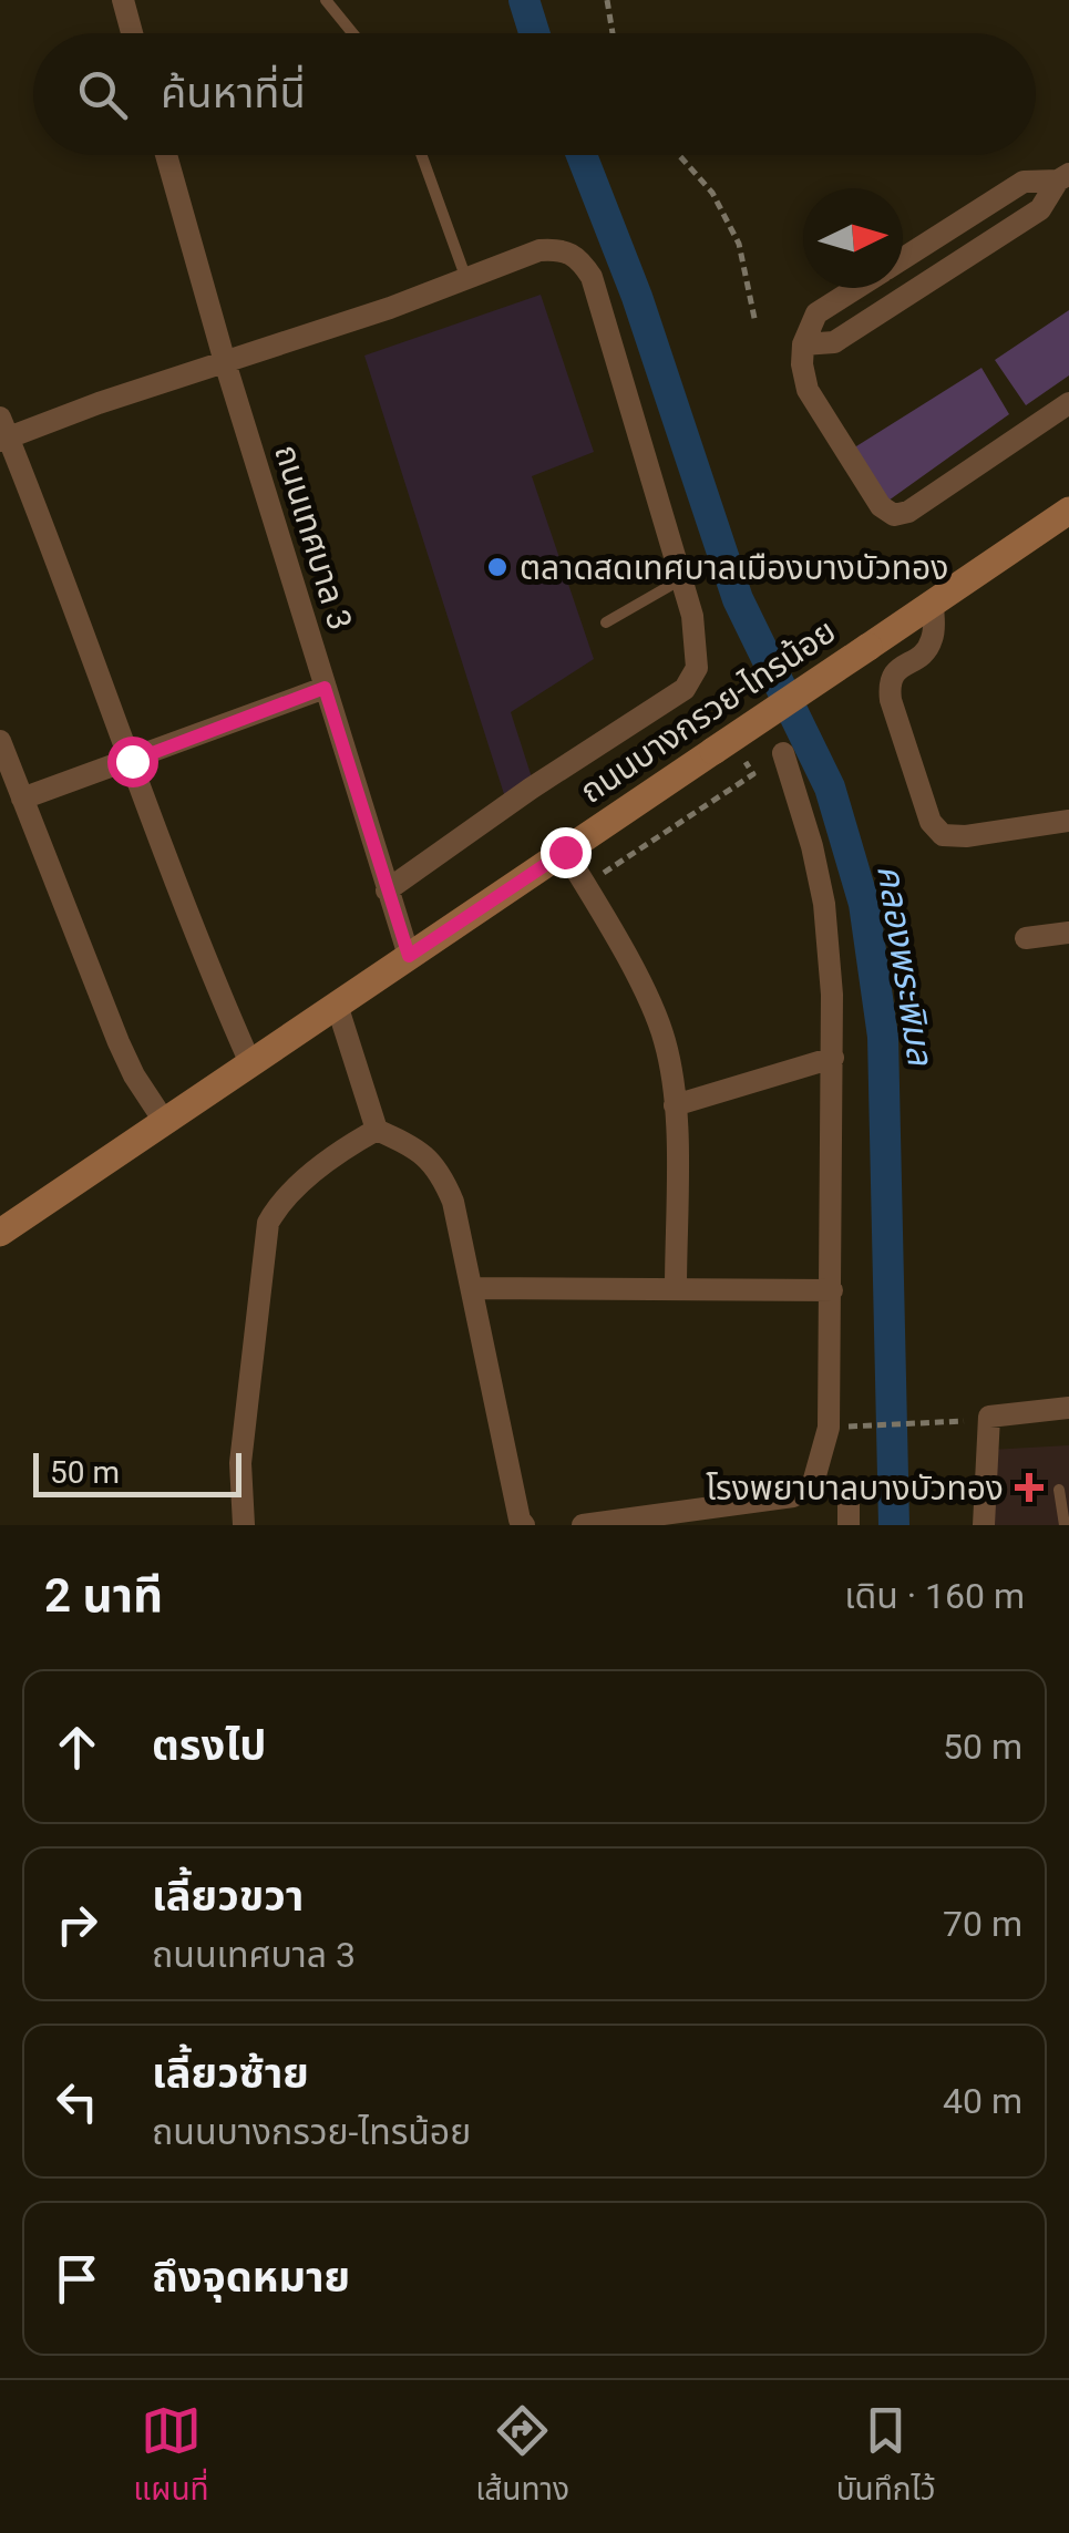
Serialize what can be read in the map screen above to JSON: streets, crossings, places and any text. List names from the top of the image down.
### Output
{
  "streets": {
    "main road": ["ถนนบางกรวย-ไทรน้อย"],
    "street": ["ถนนเทศบาล 3"]
  },
  "crossings": [
    ["ถนนเทศบาล 3", "ถนนบางกรวย-ไทรน้อย"]
  ],
  "water": ["คลองพระพิมล"],
  "places": {
    "other": ["ตลาดสดเทศบาลเมืองบางบัวทอง"],
    "health": ["โรงพยาบาลบางบัวทอง"]
  },
  "scale_bar": "50 m",
  "north": "right",
  "page": {
    "search": "ค้นหาที่นี่",
    "scale": "50 m",
    "heading": ["2 นาที", "เดิน · 160 m"],
    "list": [
      ["ตรงไป", "50 m"],
      ["เลี้ยวขวา", "ถนนเทศบาล 3", "70 m"],
      ["เลี้ยวซ้าย", "ถนนบางกรวย-ไทรน้อย", "40 m"],
      "ถึงจุดหมาย"
    ],
    "nav": ["แผนที่", "เส้นทาง", "บันทึกไว้"]
  }
}
